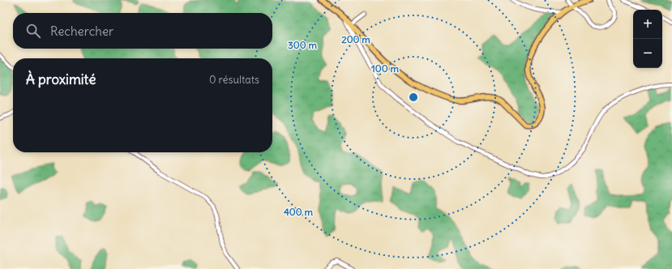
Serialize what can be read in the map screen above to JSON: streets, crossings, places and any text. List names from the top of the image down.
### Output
{
  "page": {
    "map_buttons": ["+", "−"],
    "search": "Rechercher",
    "heading": ["À proximité", "0 résultats"]
  },
  "rings": [
    "200 m",
    "300 m",
    "100 m",
    "400 m"
  ]
}
